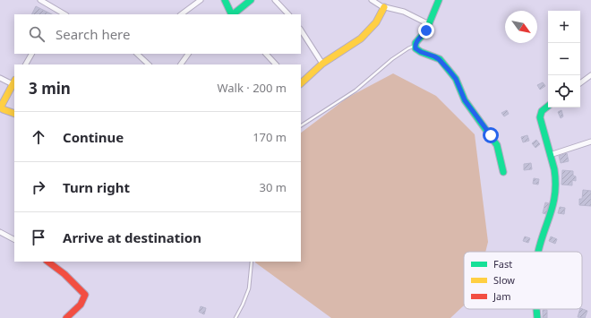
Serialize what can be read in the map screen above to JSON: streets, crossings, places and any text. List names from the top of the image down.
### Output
{
  "legend": ["Fast", "Slow", "Jam"],
  "north": "bottom right",
  "page": {
    "map_buttons": ["+", "−"],
    "search": "Search here",
    "heading": ["3 min", "Walk · 200 m"],
    "list": [
      ["Continue", "170 m"],
      ["Turn right", "30 m"],
      "Arrive at destination"
    ]
  }
}
